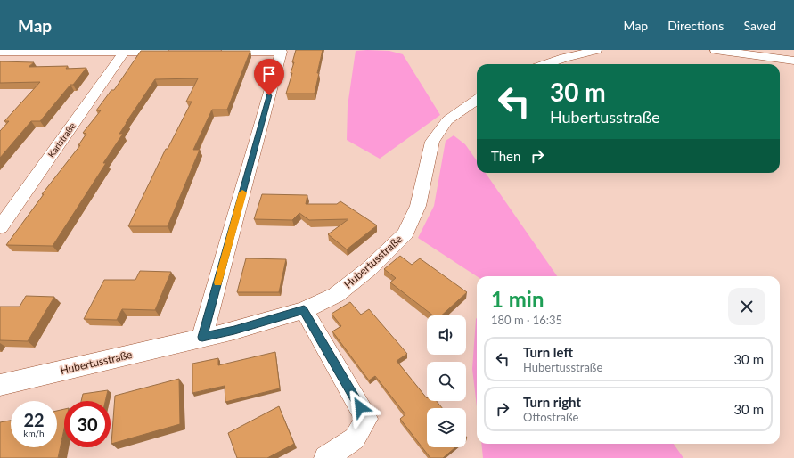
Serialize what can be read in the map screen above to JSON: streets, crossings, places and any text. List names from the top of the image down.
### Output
{
  "streets": {
    "street": ["Karlstraße", "Hubertusstraße"]
  },
  "page": {
    "header": "Map",
    "nav": ["Map", "Directions", "Saved"],
    "turn": ["30 m", "Hubertusstraße"],
    "then": "Then",
    "heading": ["1 min", "180 m · 16:35"],
    "list": [
      {
        "name": "Turn left",
        "note": "Hubertusstraße",
        "value": "30 m"
      },
      {
        "name": "Turn right",
        "note": "Ottostraße",
        "value": "30 m"
      }
    ],
    "speed": "22 km/h",
    "limit": "30"
  }
}
